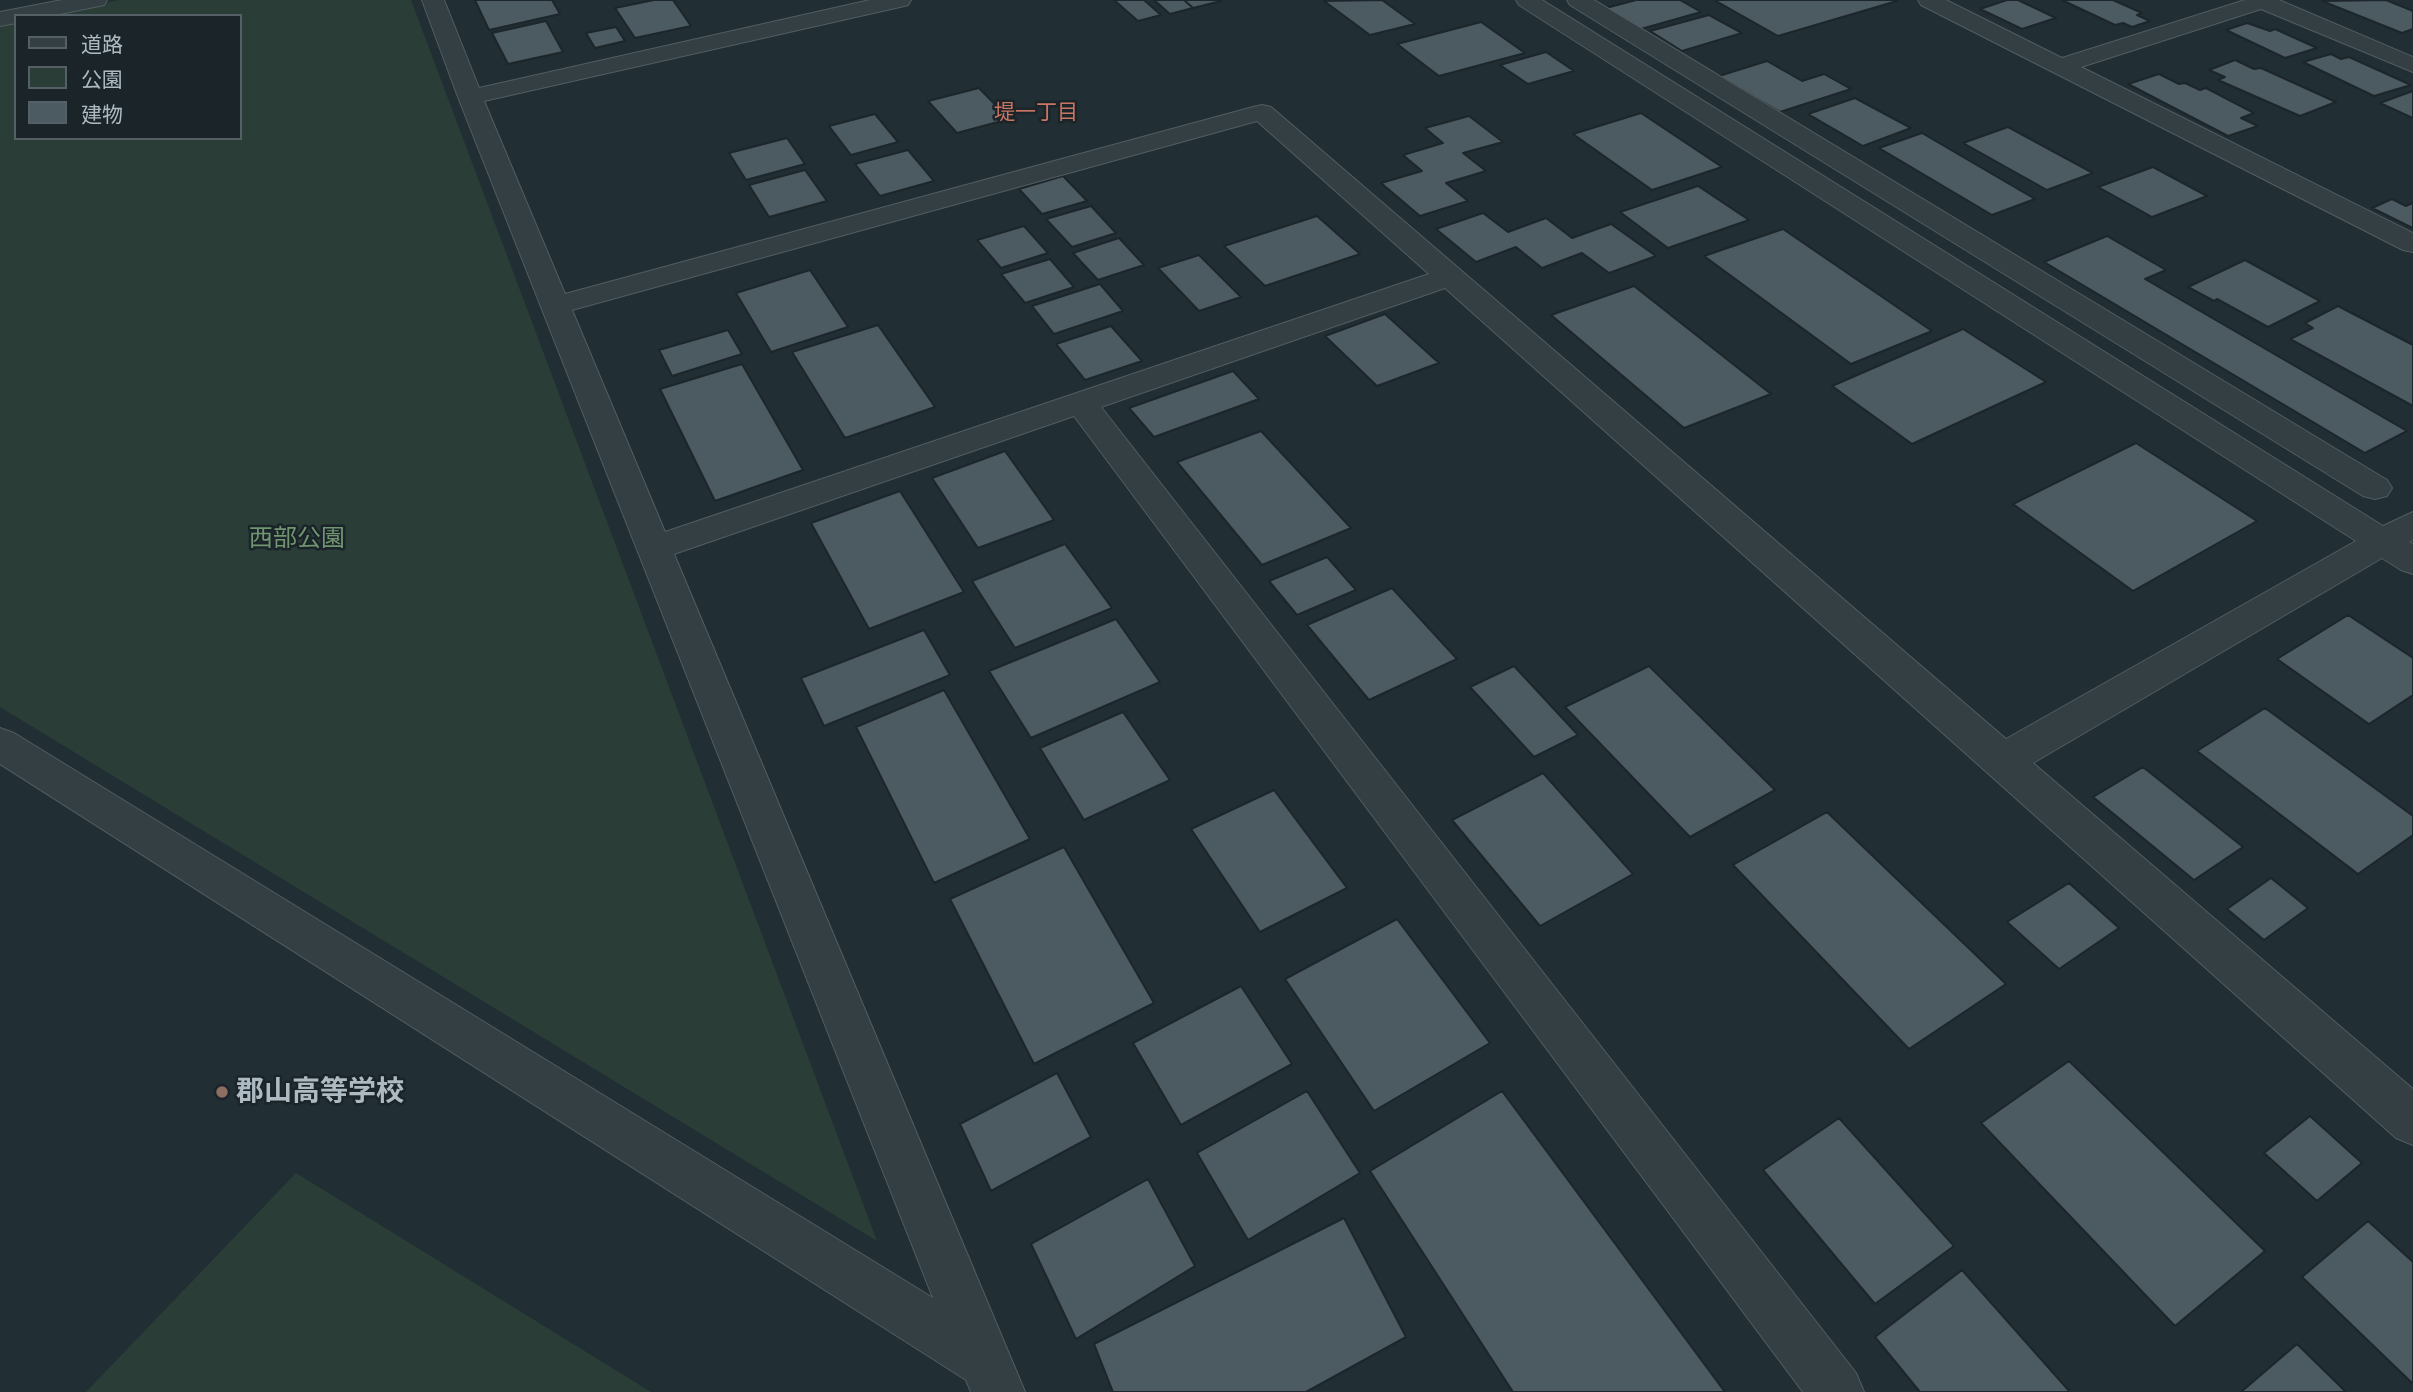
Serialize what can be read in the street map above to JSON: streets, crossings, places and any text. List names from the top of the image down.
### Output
{
  "districts": ["堤一丁目"],
  "parks": ["西部公園"],
  "places": ["郡山高等学校"],
  "legend": ["道路", "公園", "建物"]
}
